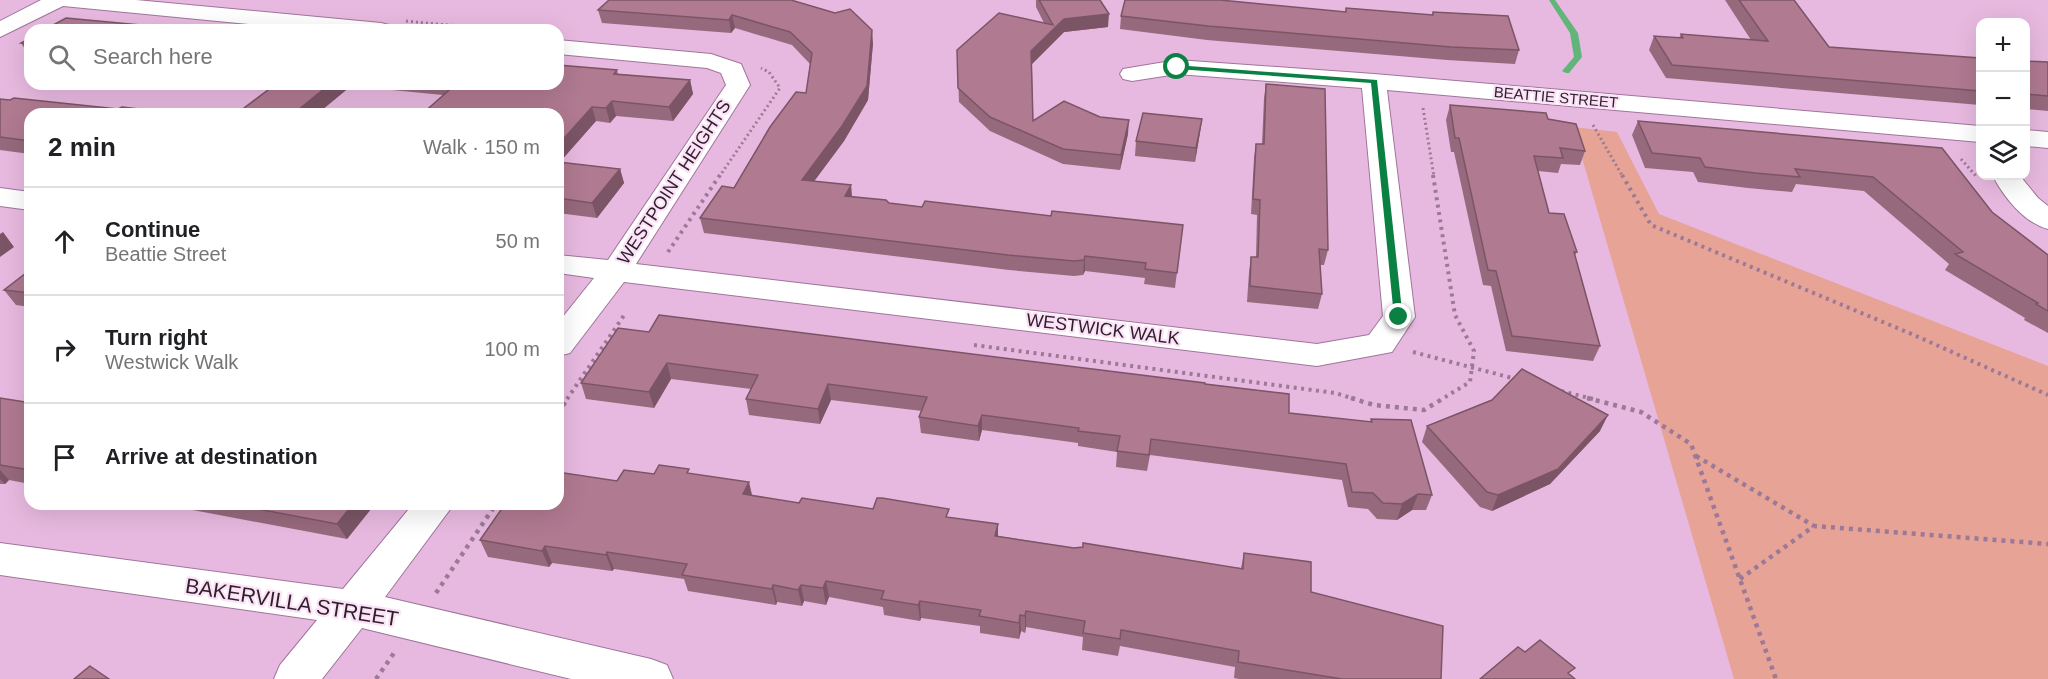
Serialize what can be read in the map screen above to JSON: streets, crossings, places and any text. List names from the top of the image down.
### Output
{
  "streets": {
    "street": [
      "BEATTIE STREET",
      "WESTPOINT HEIGHTS",
      "WESTWICK WALK",
      "BAKERVILLA STREET"
    ]
  },
  "crossings": [
    ["WESTPOINT HEIGHTS", "WESTWICK WALK"]
  ],
  "page": {
    "map_buttons": ["+", "−"],
    "search": "Search here",
    "heading": ["2 min", "Walk · 150 m"],
    "list": [
      ["Continue", "Beattie Street", "50 m"],
      ["Turn right", "Westwick Walk", "100 m"],
      "Arrive at destination"
    ]
  }
}
